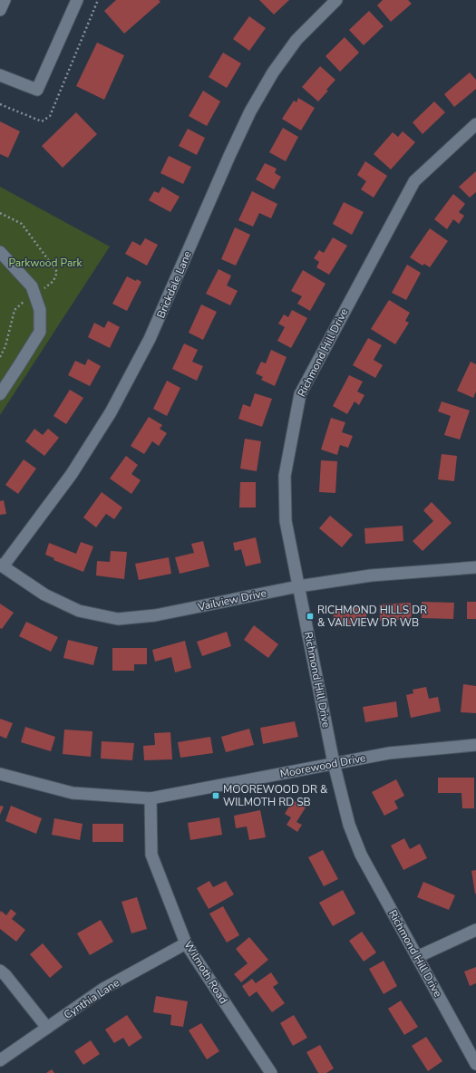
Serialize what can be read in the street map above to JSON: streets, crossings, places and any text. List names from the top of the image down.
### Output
{
  "streets": {
    "street": [
      "Brickdale Lane",
      "Richmond Hill Drive",
      "Vailview Drive",
      "Moorewood Drive",
      "Wilmoth Road",
      "Cynthia Lane"
    ]
  },
  "crossings": [
    ["Brickdale Lane", "Vailview Drive"],
    ["Richmond Hill Drive", "Vailview Drive"],
    ["Richmond Hill Drive", "Moorewood Drive"],
    ["Moorewood Drive", "Wilmoth Road"],
    ["Wilmoth Road", "Cynthia Lane"]
  ],
  "parks": ["Parkwood Park"],
  "places": {
    "transit": ["RICHMOND HILLS DR & VAILVIEW DR WB", "MOOREWOOD DR & WILMOTH RD SB"]
  }
}
